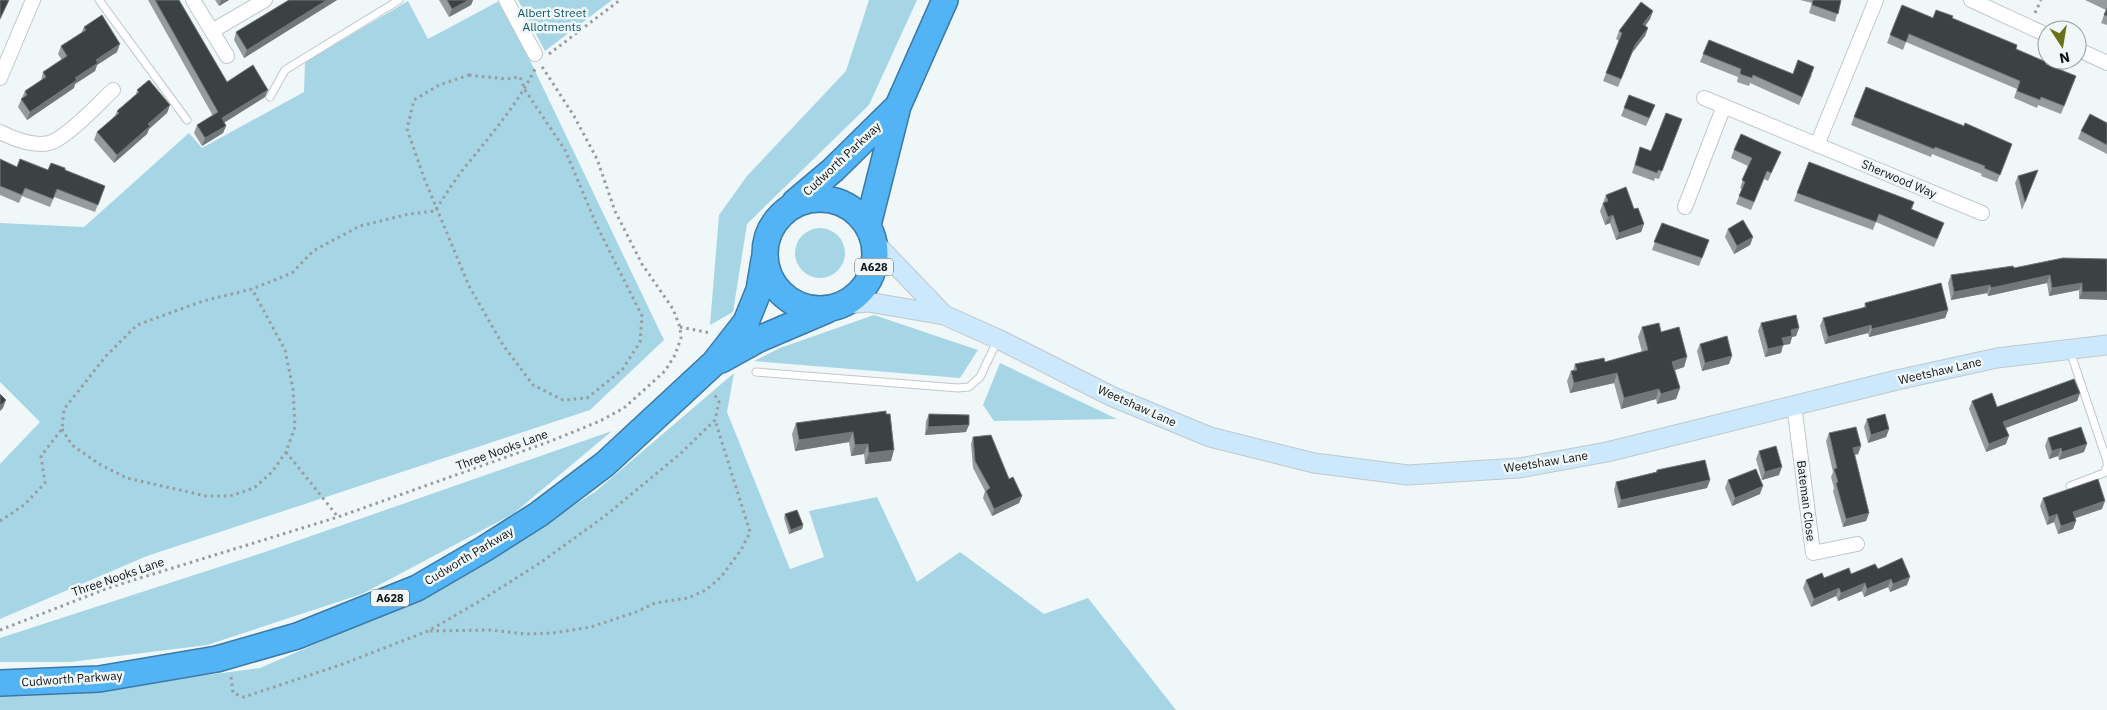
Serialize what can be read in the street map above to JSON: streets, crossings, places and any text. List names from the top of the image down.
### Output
{
  "streets": {
    "highway": ["Cudworth Parkway", "A628"],
    "street": ["Sherwood Way", "Weetshaw Lane", "Bateman Close"],
    "path": ["Three Nooks Lane"]
  },
  "crossings": [
    ["Cudworth Parkway", "Weetshaw Lane"],
    ["Weetshaw Lane", "Bateman Close"]
  ],
  "parks": ["Albert Street Allotments"],
  "north": "bottom"
}
